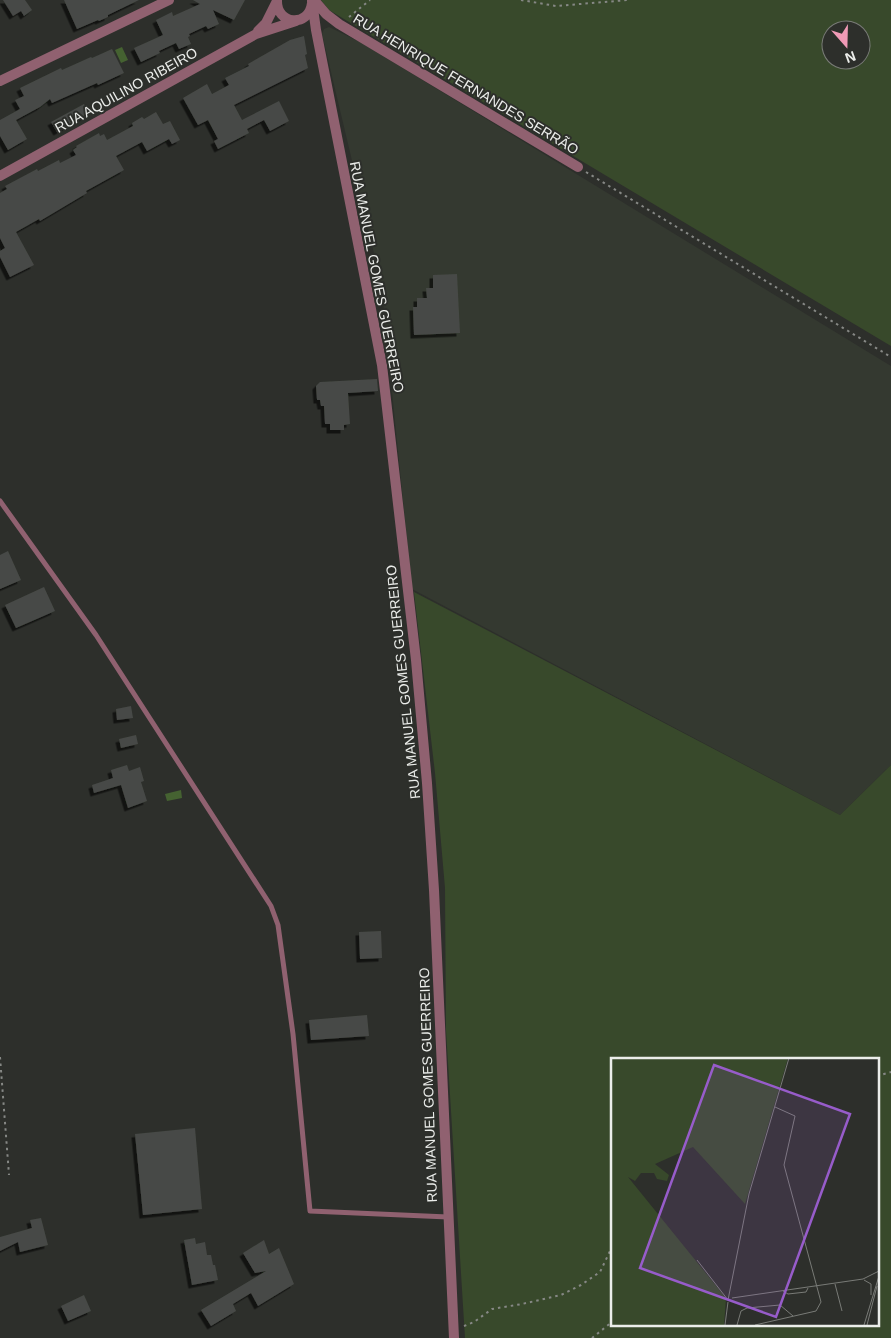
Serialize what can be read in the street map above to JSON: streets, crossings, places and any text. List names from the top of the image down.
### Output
{
  "streets": {
    "street": ["RUA HENRIQUE FERNANDES SERRÃO", "RUA AQUILINO RIBEIRO", "RUA MANUEL GOMES GUERREIRO"]
  },
  "north": "bottom"
}
